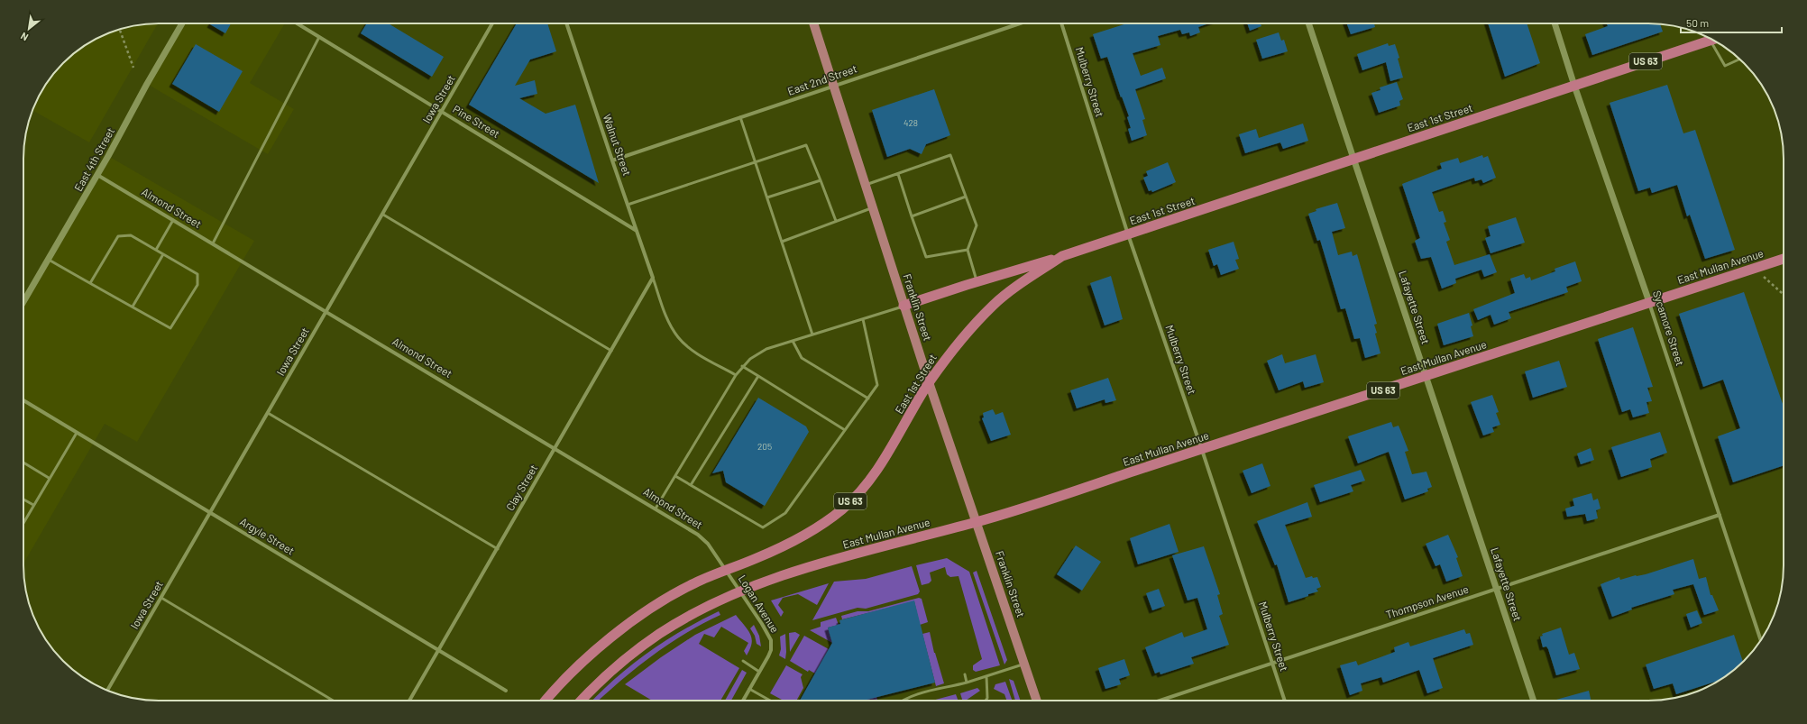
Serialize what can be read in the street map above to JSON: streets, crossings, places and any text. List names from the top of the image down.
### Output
{
  "streets": {
    "highway": ["US 63", "East 1st Street", "East Mullan Avenue"],
    "main road": ["Franklin Street"],
    "street": [
      "East 2nd Street",
      "Mulberry Street",
      "Iowa Street",
      "Pine Street",
      "Walnut Street",
      "East 4th Street",
      "Almond Street",
      "Lafayette Street",
      "Sycamore Street",
      "Clay Street",
      "Argyle Street",
      "Thompson Avenue",
      "Logan Avenue"
    ]
  },
  "crossings": [
    ["US 63", "East 1st Street"],
    ["US 63", "Almond Street"],
    ["US 63", "Logan Avenue"],
    ["East 2nd Street", "Walnut Street"],
    ["East 2nd Street", "Franklin Street"],
    ["Mulberry Street", "East 1st Street"],
    ["Mulberry Street", "East Mullan Avenue"],
    ["Mulberry Street", "Thompson Avenue"],
    ["Iowa Street", "Pine Street"],
    ["Iowa Street", "Almond Street"],
    ["Iowa Street", "Argyle Street"],
    ["East 1st Street", "Almond Street"],
    ["East 1st Street", "Franklin Street"],
    ["East 1st Street", "Lafayette Street"],
    ["East 1st Street", "Sycamore Street"],
    ["East 1st Street", "Logan Avenue"],
    ["Pine Street", "Walnut Street"],
    ["Walnut Street", "Clay Street"],
    ["East 4th Street", "Almond Street"],
    ["Almond Street", "Clay Street"],
    ["Almond Street", "Logan Avenue"],
    ["East Mullan Avenue", "Franklin Street"],
    ["East Mullan Avenue", "Lafayette Street"],
    ["East Mullan Avenue", "Sycamore Street"],
    ["East Mullan Avenue", "Logan Avenue"],
    ["Lafayette Street", "Thompson Avenue"],
    ["Sycamore Street", "Thompson Avenue"],
    ["Clay Street", "Argyle Street"]
  ],
  "house_numbers": ["428", "205"],
  "scale_bar": "50 m",
  "north": "bottom left"
}
